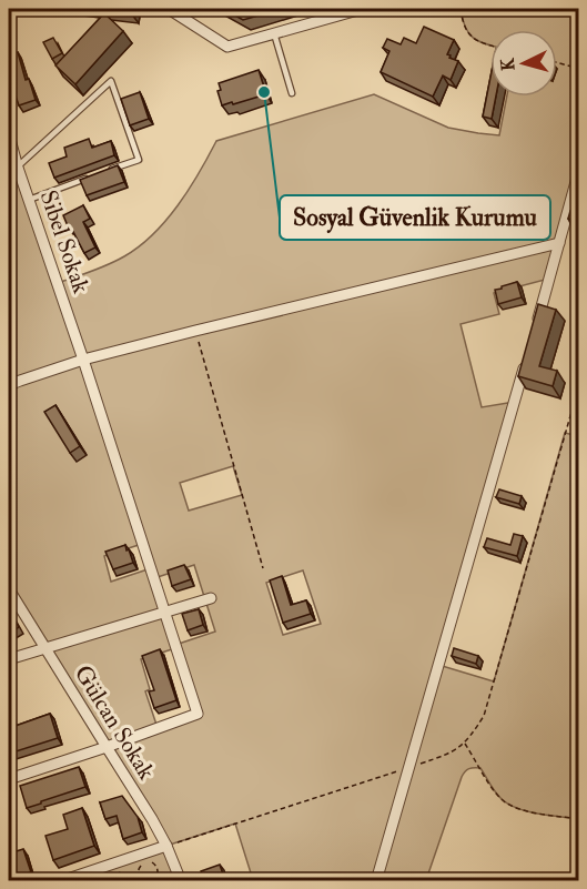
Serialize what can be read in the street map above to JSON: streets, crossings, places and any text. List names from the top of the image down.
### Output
{
  "streets": {
    "street": ["Sibel Sokak", "Gülcan Sokak"]
  },
  "crossings": [
    ["Sibel Sokak", "Gülcan Sokak"]
  ],
  "places": ["Sosyal Güvenlik Kurumu"],
  "north": "left"
}
